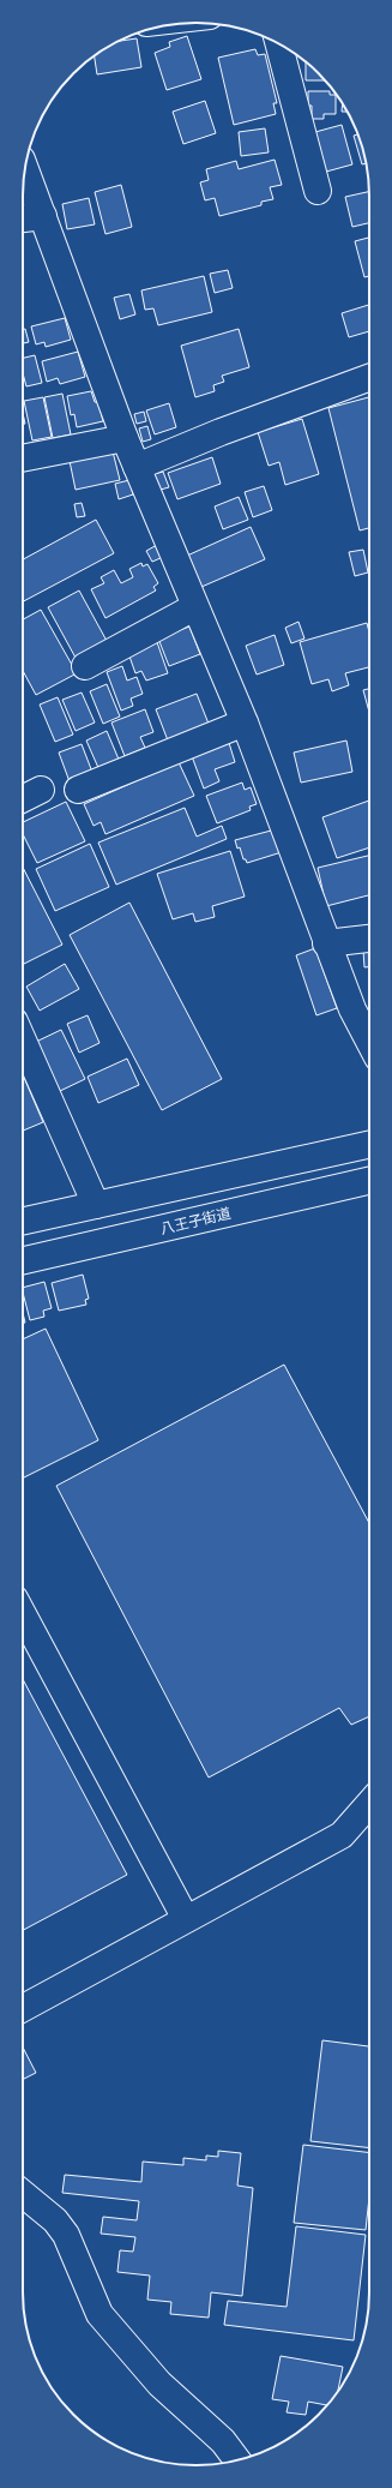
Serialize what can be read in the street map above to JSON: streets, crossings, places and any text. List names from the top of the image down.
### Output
{
  "streets": {
    "street": ["八王子街道"]
  }
}
